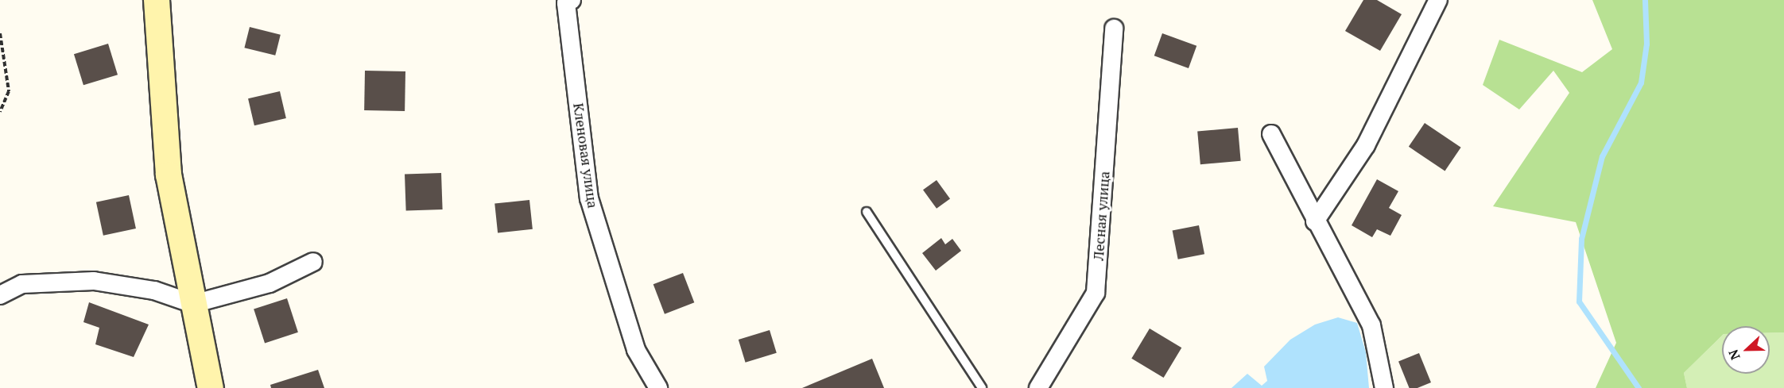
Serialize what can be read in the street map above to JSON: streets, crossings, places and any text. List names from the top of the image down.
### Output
{
  "streets": {
    "street": ["Кленовая улица", "Лесная улица"]
  },
  "north": "left"
}
